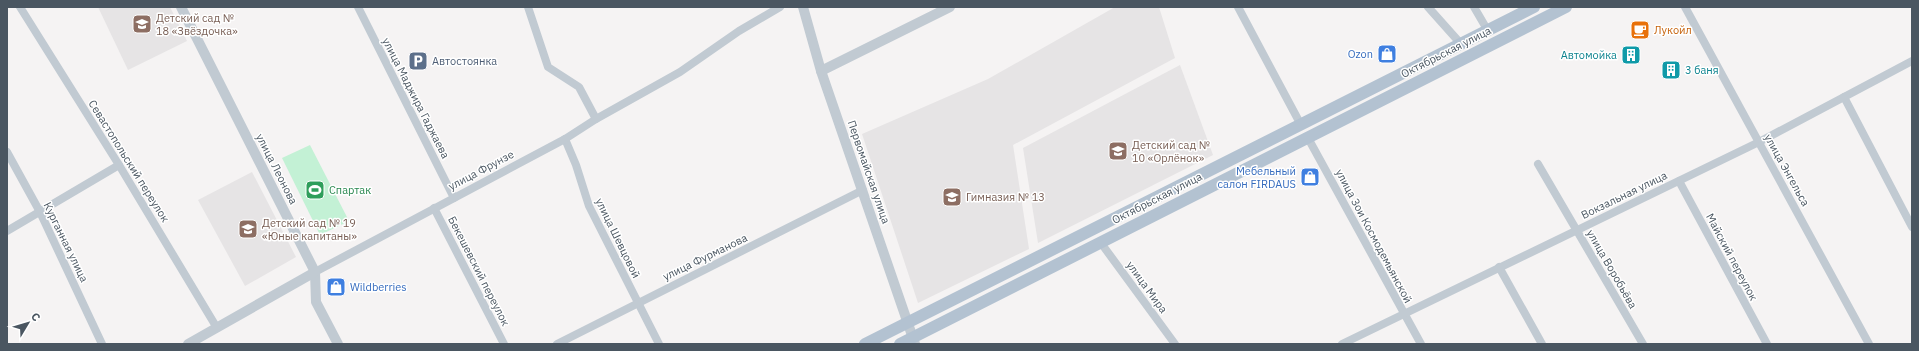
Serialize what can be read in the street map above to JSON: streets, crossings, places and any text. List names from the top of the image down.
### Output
{
  "streets": {
    "main road": ["Октябрьская улица"],
    "street": [
      "улица Маджира Гаджаева",
      "Севастопольский переулок",
      "улица Леонова",
      "улица Фрунзе",
      "улица Энгельса",
      "Первомайская улица",
      "Вокзальная улица",
      "улица Зои Космодемьянской",
      "улица Шевцовой",
      "Курганная улица",
      "улица Фурманова",
      "Майский переулок",
      "улица Воробьёва",
      "Бекешевский переулок",
      "улица Мира"
    ]
  },
  "crossings": [
    ["Октябрьская улица", "Первомайская улица"],
    ["Октябрьская улица", "улица Зои Космодемьянской"],
    ["Октябрьская улица", "улица Мира"],
    ["улица Маджира Гаджаева", "улица Фрунзе"],
    ["Севастопольский переулок", "улица Фрунзе"],
    ["улица Леонова", "улица Фрунзе"],
    ["улица Фрунзе", "улица Шевцовой"],
    ["улица Фрунзе", "Бекешевский переулок"],
    ["улица Энгельса", "Вокзальная улица"],
    ["Первомайская улица", "улица Фурманова"],
    ["Вокзальная улица", "улица Зои Космодемьянской"],
    ["Вокзальная улица", "Майский переулок"],
    ["Вокзальная улица", "улица Воробьёва"],
    ["улица Шевцовой", "улица Фурманова"]
  ],
  "places": {
    "school or university": [
      "Детский сад № 18 «Звёздочка»",
      "Детский сад № 10 «Орлёнок»",
      "Гимназия № 13",
      "Детский сад № 19 «Юные капитаны»"
    ],
    "cafe": ["Лукойл"],
    "shop": ["Ozon", "Мебельный салон FIRDAUS", "Wildberries"],
    "building": ["Автомойка", "3 баня"],
    "parking": ["Автостоянка"],
    "sports": ["Спартак"]
  },
  "north": "top right"
}
